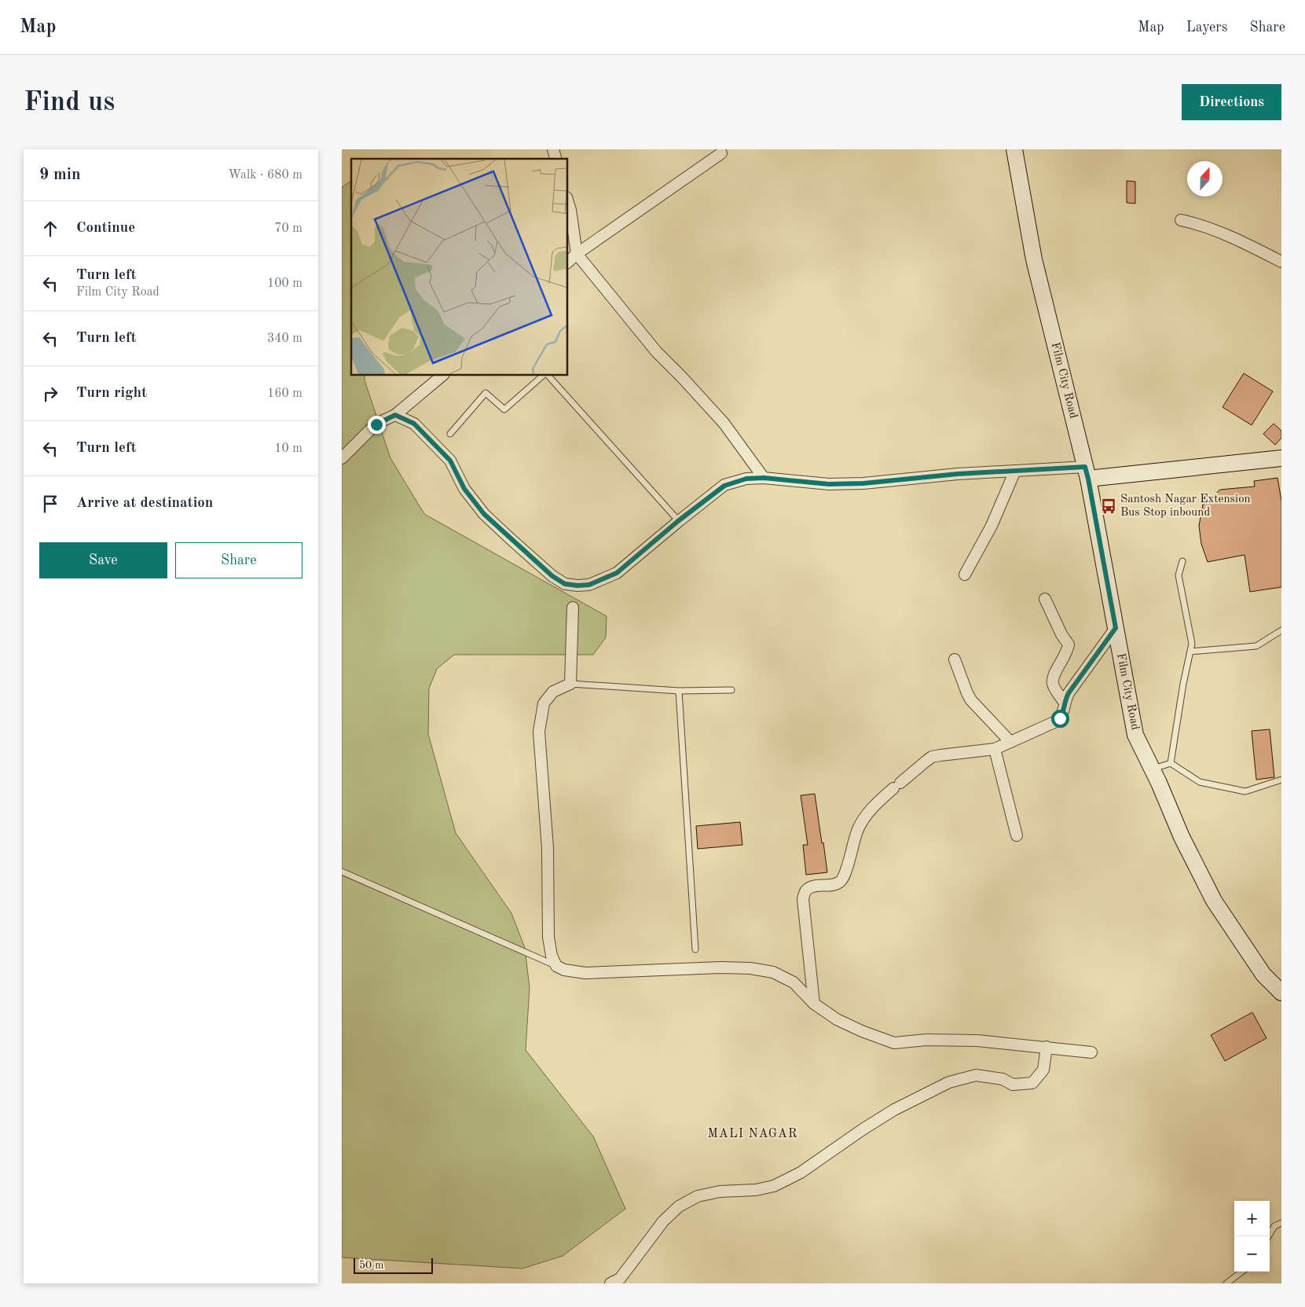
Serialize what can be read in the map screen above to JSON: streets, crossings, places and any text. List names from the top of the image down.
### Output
{
  "streets": {
    "street": ["Film City Road"]
  },
  "districts": ["MALI NAGAR"],
  "places": {
    "bus stop": ["Santosh Nagar Extension Bus Stop inbound"]
  },
  "scale_bar": "50 m",
  "north": "top",
  "page": {
    "header": "Map",
    "nav": ["Map", "Layers", "Share"],
    "buttons": [
      "Directions",
      ["Save", "Share"]
    ],
    "title": "Find us",
    "heading": ["9 min", "Walk · 680 m"],
    "list": [
      ["Continue", "70 m"],
      ["Turn left", "Film City Road", "100 m"],
      ["Turn left", "340 m"],
      ["Turn right", "160 m"],
      ["Turn left", "10 m"],
      "Arrive at destination"
    ],
    "map_buttons": ["+", "−"],
    "scale": "50 m"
  }
}
